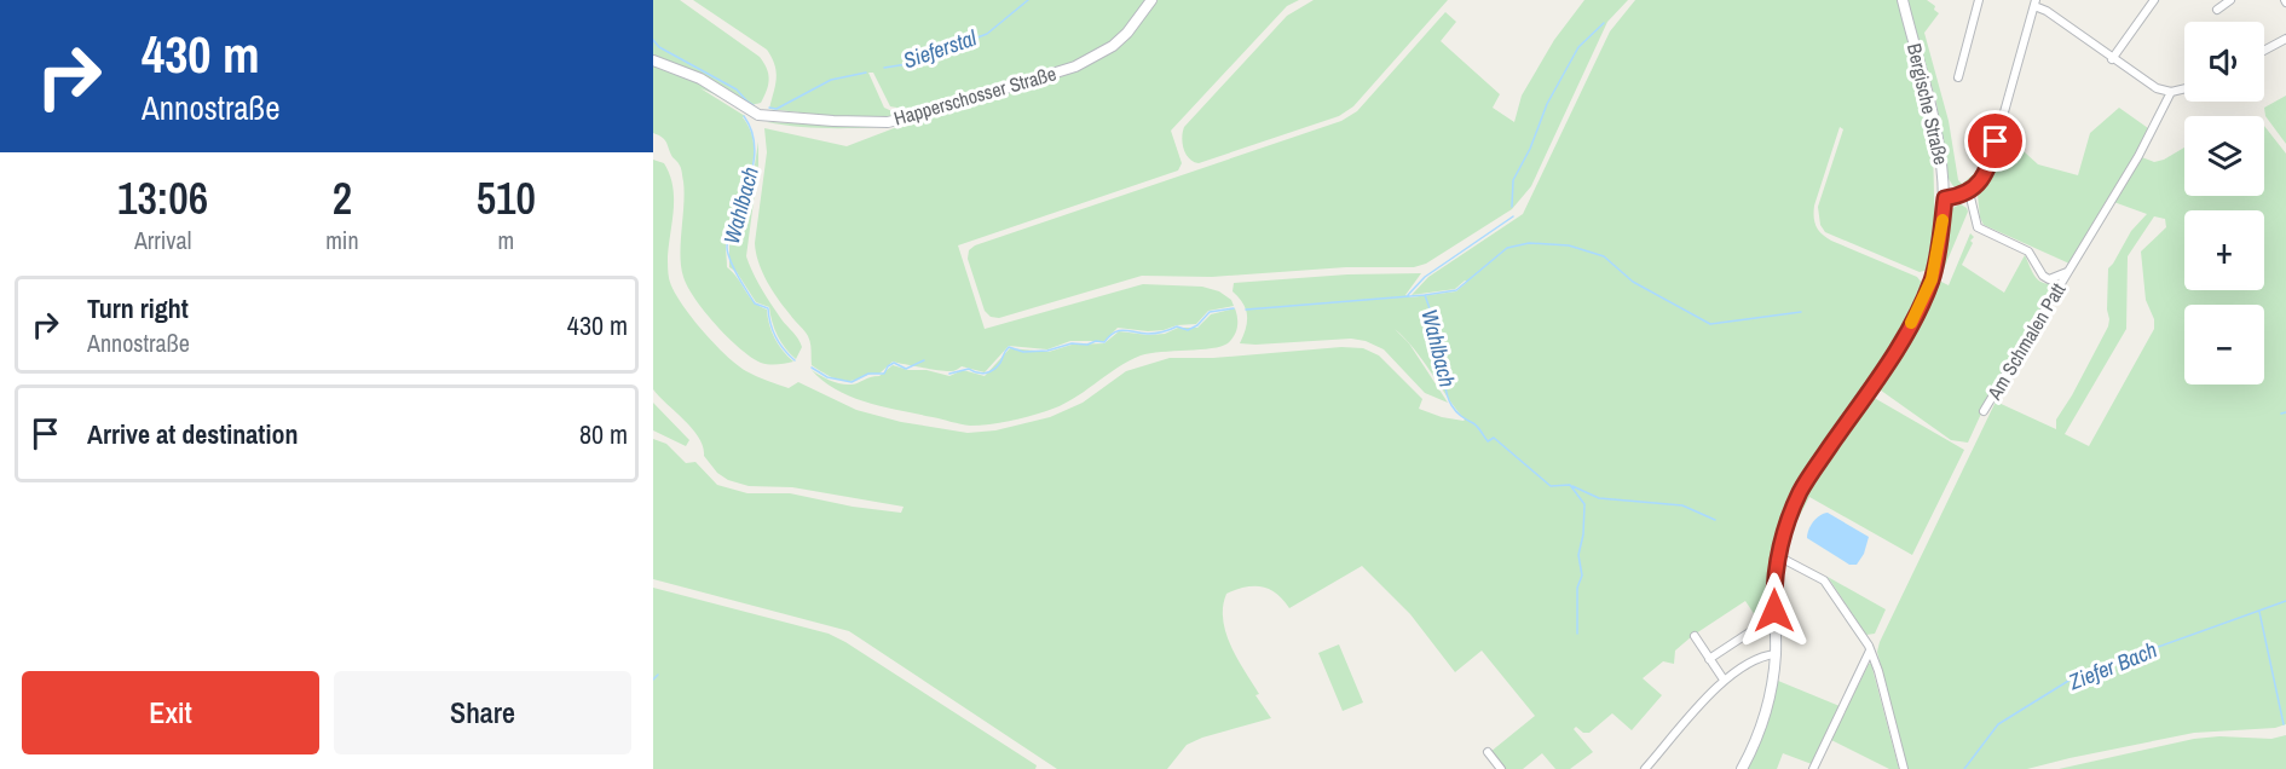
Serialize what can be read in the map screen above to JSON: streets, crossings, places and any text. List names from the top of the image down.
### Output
{
  "streets": {
    "main road": ["Happerschosser Straße", "Bergische Straße"],
    "street": ["Am Schmalen Patt"]
  },
  "water": ["Sieferstal", "Wahlbach", "Ziefer Bach"],
  "page": {
    "turn": ["430 m", "Annostraße"],
    "map_buttons": ["+", "−"],
    "eta": [
      "13:06",
      "Arrival",
      "2",
      "min",
      "510",
      "m"
    ],
    "list": [
      {
        "name": "Turn right",
        "note": "Annostraße",
        "value": "430 m"
      },
      {
        "name": "Arrive at destination",
        "value": "80 m"
      }
    ],
    "buttons": ["Exit", "Share"]
  }
}
